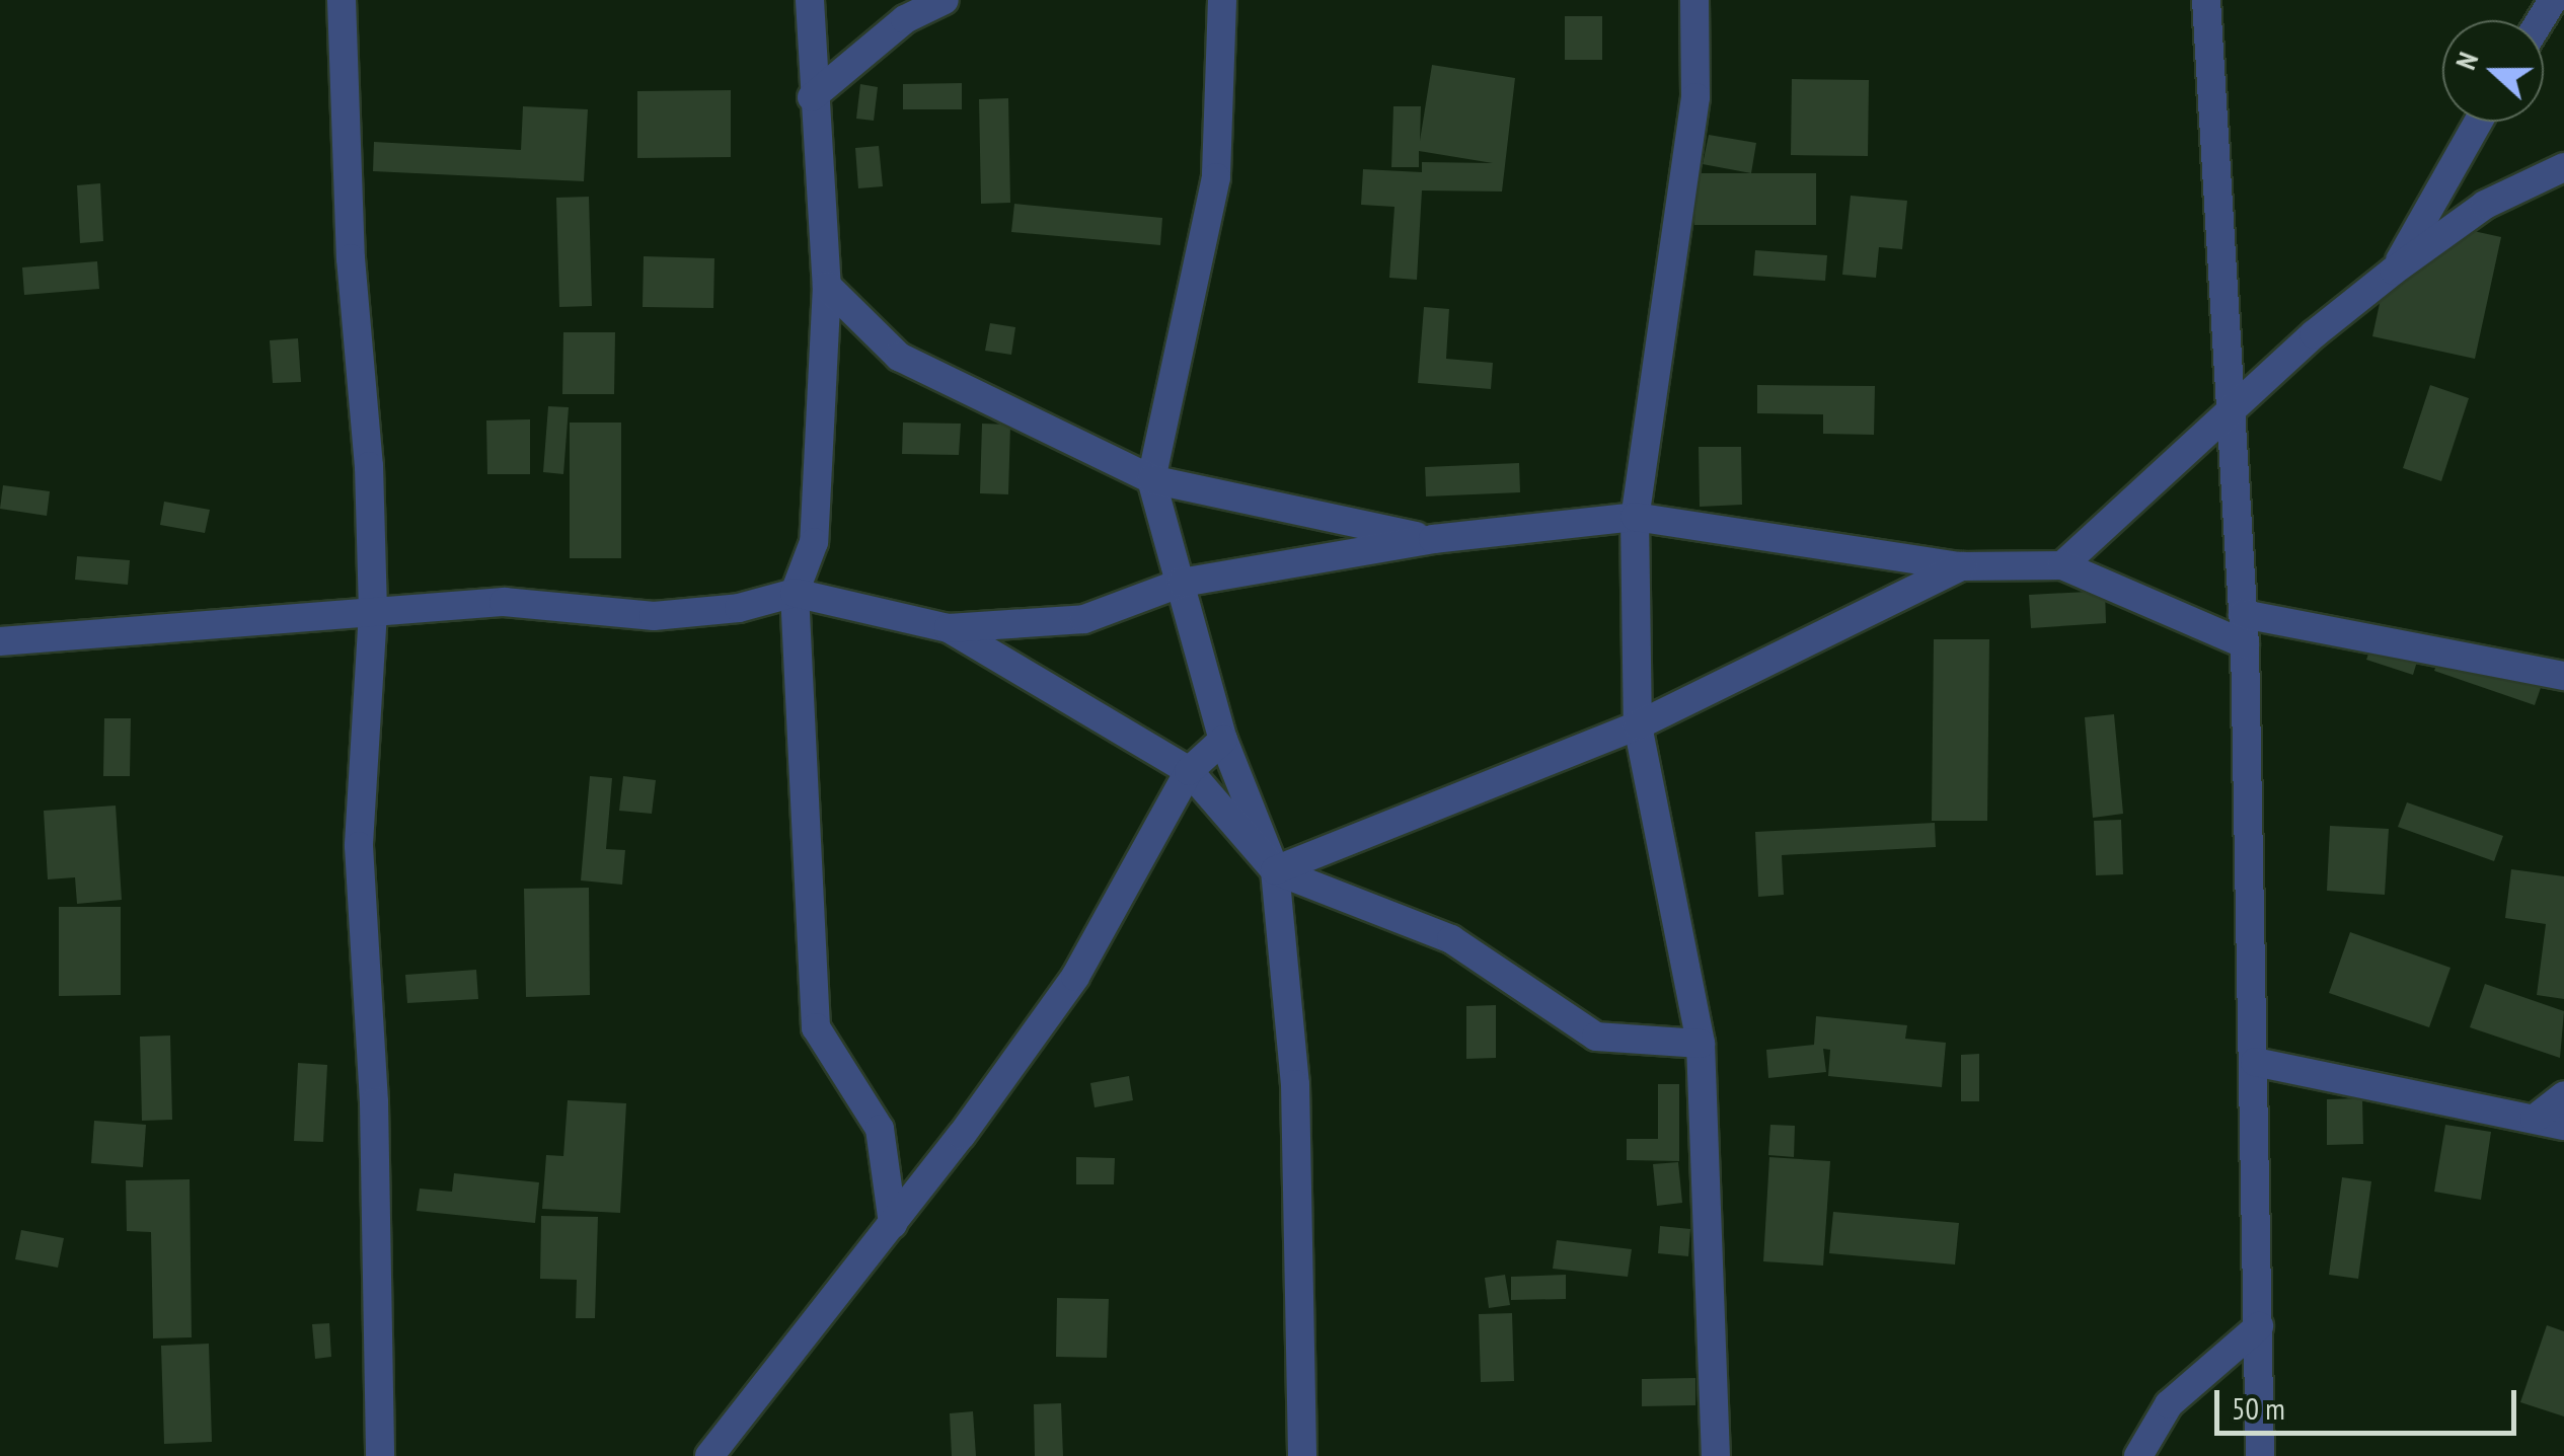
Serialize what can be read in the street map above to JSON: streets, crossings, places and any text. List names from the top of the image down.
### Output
{
  "scale_bar": "50 m",
  "north": "left"
}
